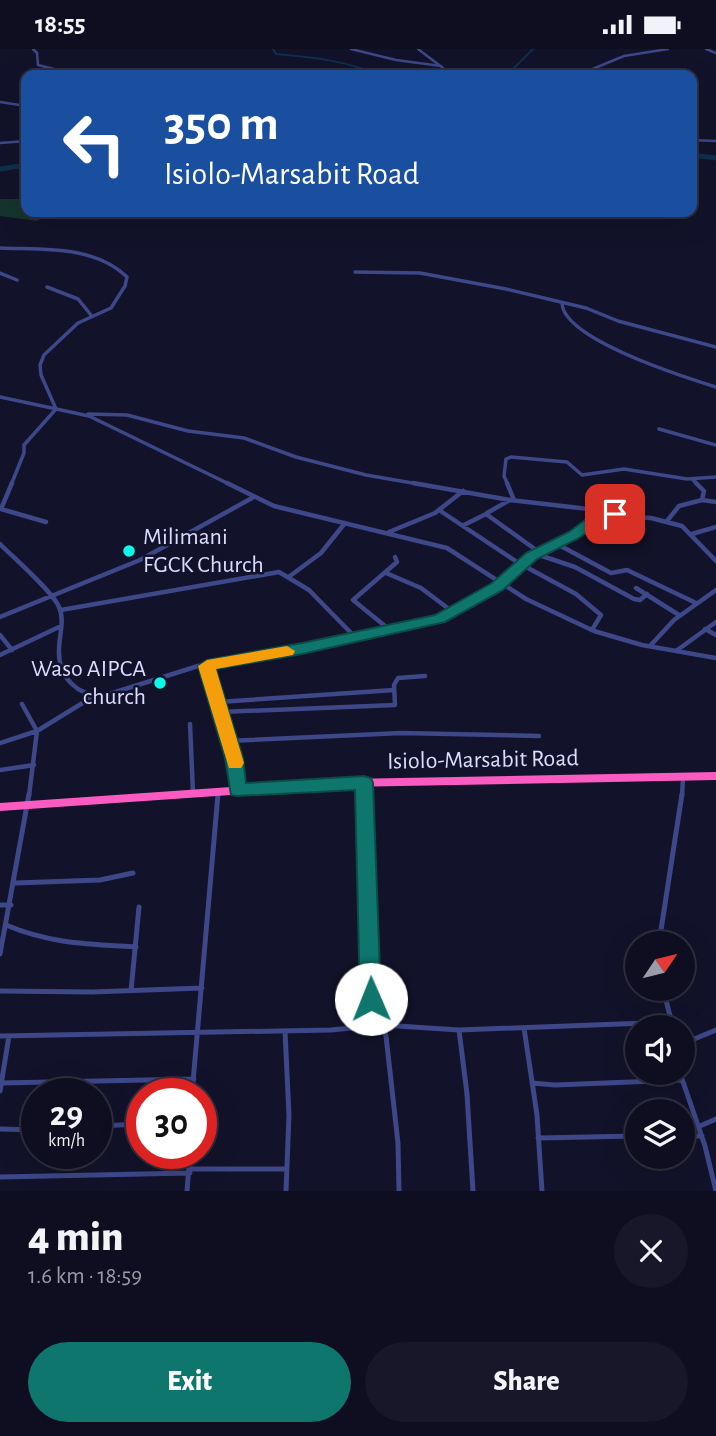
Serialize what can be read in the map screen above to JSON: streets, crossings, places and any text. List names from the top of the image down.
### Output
{
  "streets": {
    "highway": ["Isiolo-Marsabit Road"]
  },
  "places": ["Milimani FGCK Church", "Waso AIPCA church"],
  "north": "top right",
  "page": {
    "status": "18:55",
    "turn": ["350 m", "Isiolo-Marsabit Road"],
    "speed": "29 km/h",
    "limit": "30",
    "heading": ["4 min", "1.6 km · 18:59"],
    "buttons": ["Exit", "Share"]
  }
}
